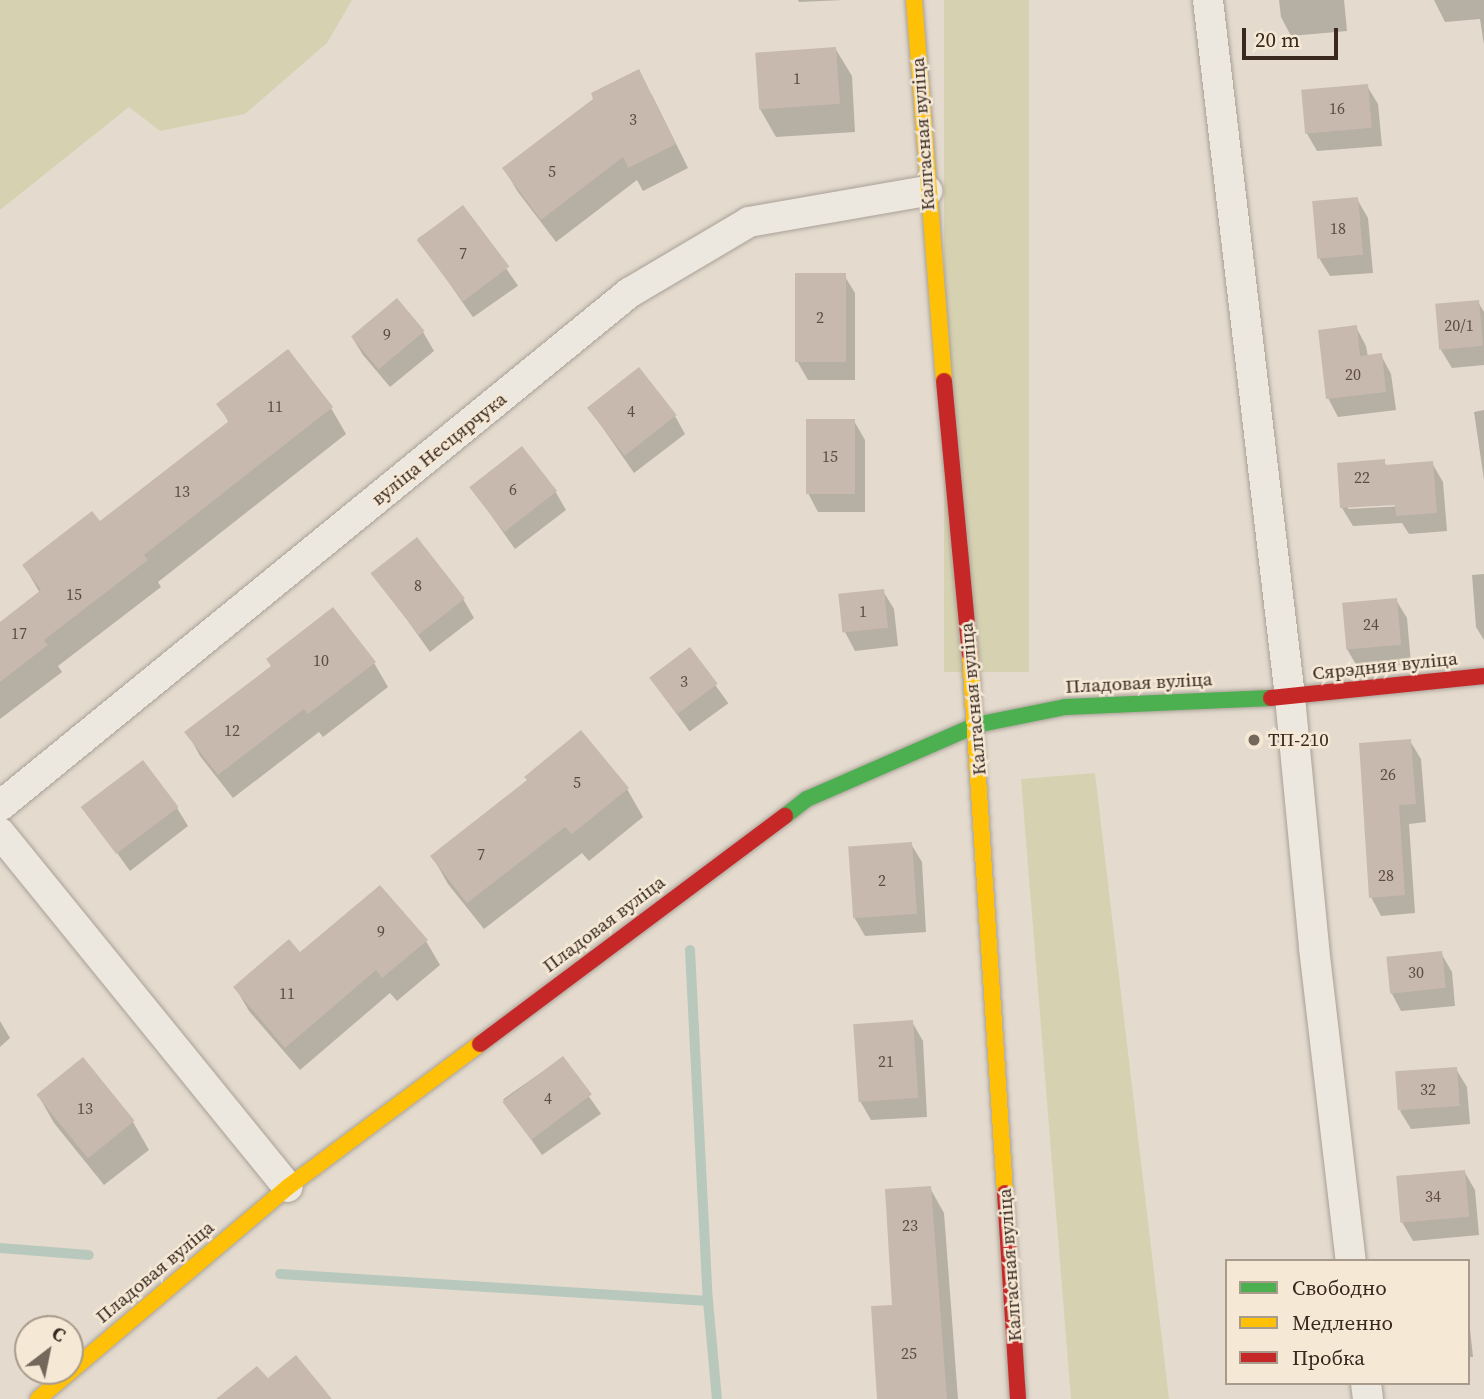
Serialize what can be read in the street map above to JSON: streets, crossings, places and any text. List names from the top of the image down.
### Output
{
  "streets": {
    "street": [
      "Калгасная вуліца",
      "вуліца Несцярчука",
      "Сярэдняя вуліца",
      "Пладовая вуліца"
    ]
  },
  "crossings": [
    ["Калгасная вуліца", "вуліца Несцярчука"],
    ["Калгасная вуліца", "Пладовая вуліца"],
    ["Сярэдняя вуліца", "Пладовая вуліца"]
  ],
  "places": ["ТП-210"],
  "house_numbers": [
    "1",
    "16",
    "3",
    "5",
    "18",
    "7",
    "2",
    "20/1",
    "9",
    "20",
    "11",
    "4",
    "15",
    "22",
    "6",
    "13",
    "8",
    "15",
    "1",
    "24",
    "17",
    "10",
    "3",
    "12",
    "26",
    "5",
    "7",
    "28",
    "2",
    "9",
    "30",
    "11",
    "21",
    "32",
    "4",
    "13",
    "34",
    "23",
    "25"
  ],
  "legend": ["Свободно", "Медленно", "Пробка"],
  "scale_bar": "20 m",
  "north": "top right"
}
